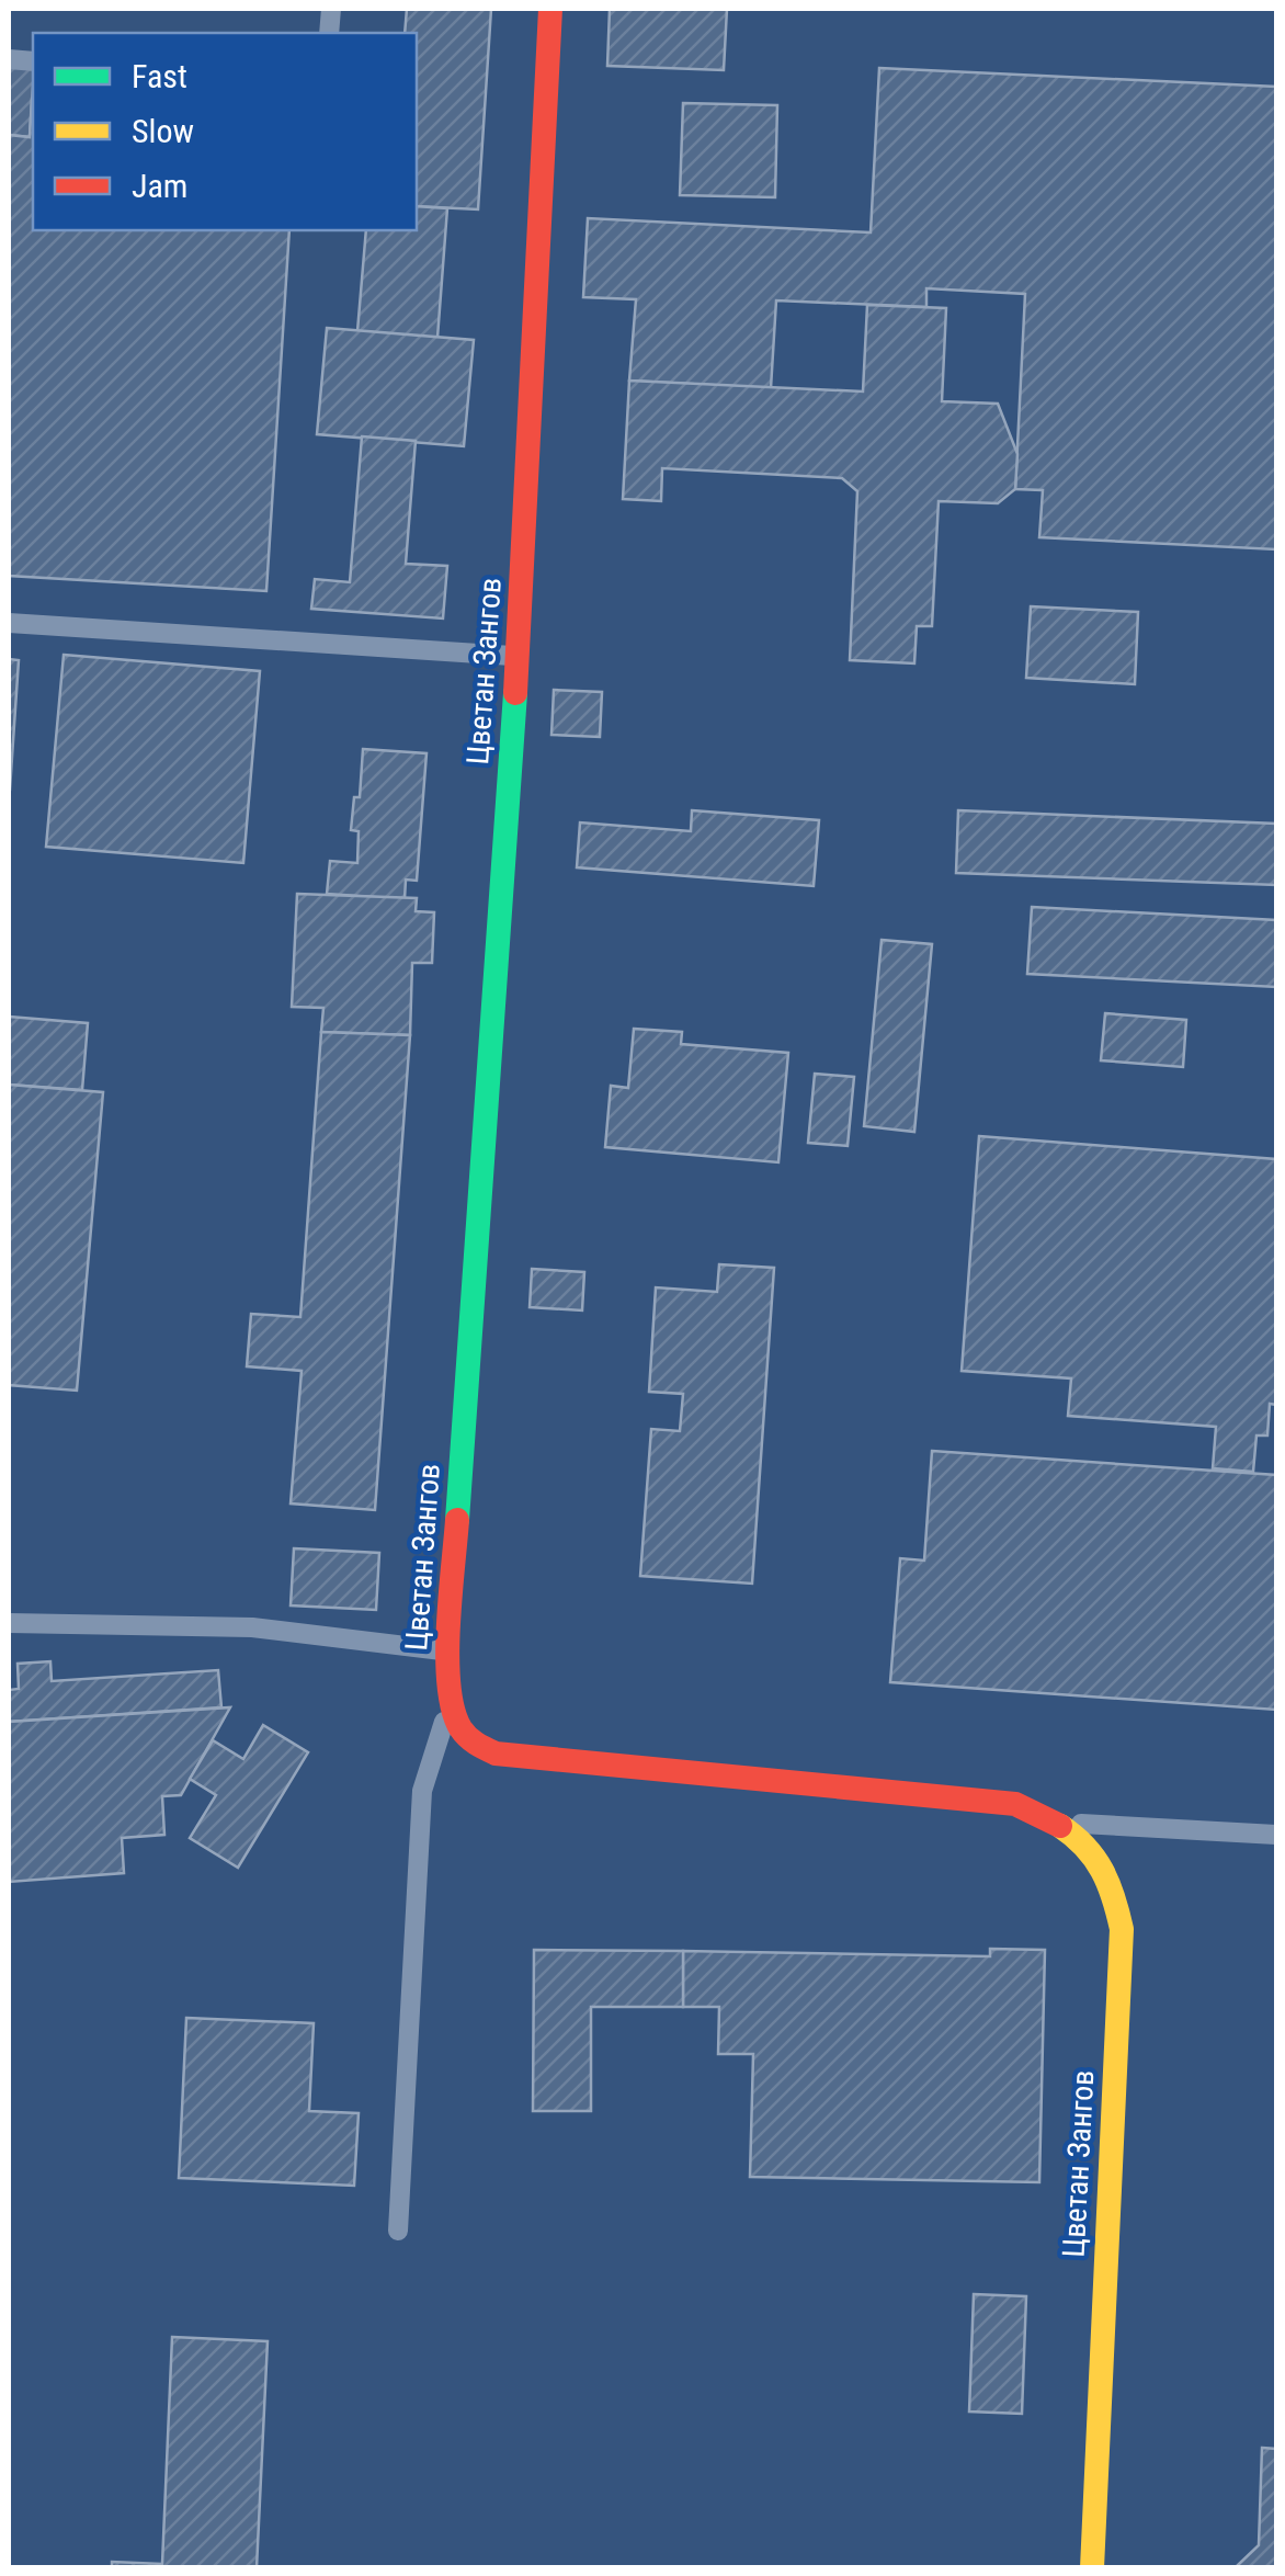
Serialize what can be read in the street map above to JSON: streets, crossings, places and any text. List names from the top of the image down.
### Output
{
  "streets": {
    "street": ["Цветан Зангов"]
  },
  "legend": ["Fast", "Slow", "Jam"]
}
